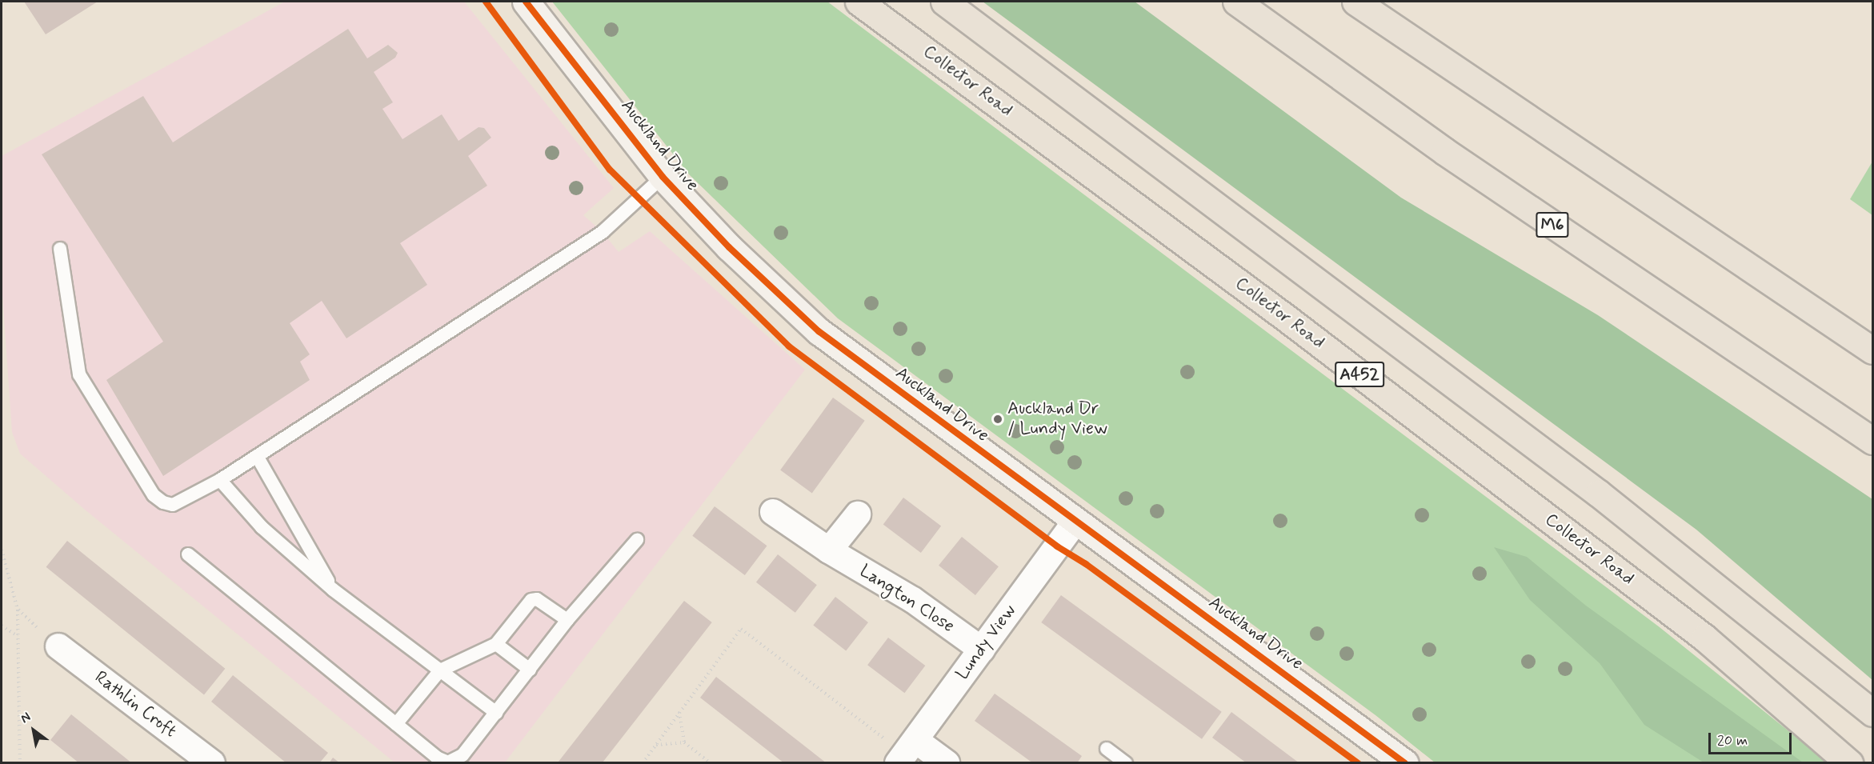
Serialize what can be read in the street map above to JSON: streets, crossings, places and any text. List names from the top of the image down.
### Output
{
  "streets": {
    "highway": ["Collector Road", "M6", "A452"],
    "street": [
      "Auckland Drive",
      "Langton Close",
      "Lundy View",
      "Rathlin Croft"
    ]
  },
  "crossings": [
    ["Auckland Drive", "Lundy View"],
    ["Langton Close", "Lundy View"]
  ],
  "places": ["Auckland Dr / Lundy View"],
  "scale_bar": "20 m",
  "north": "top left"
}
